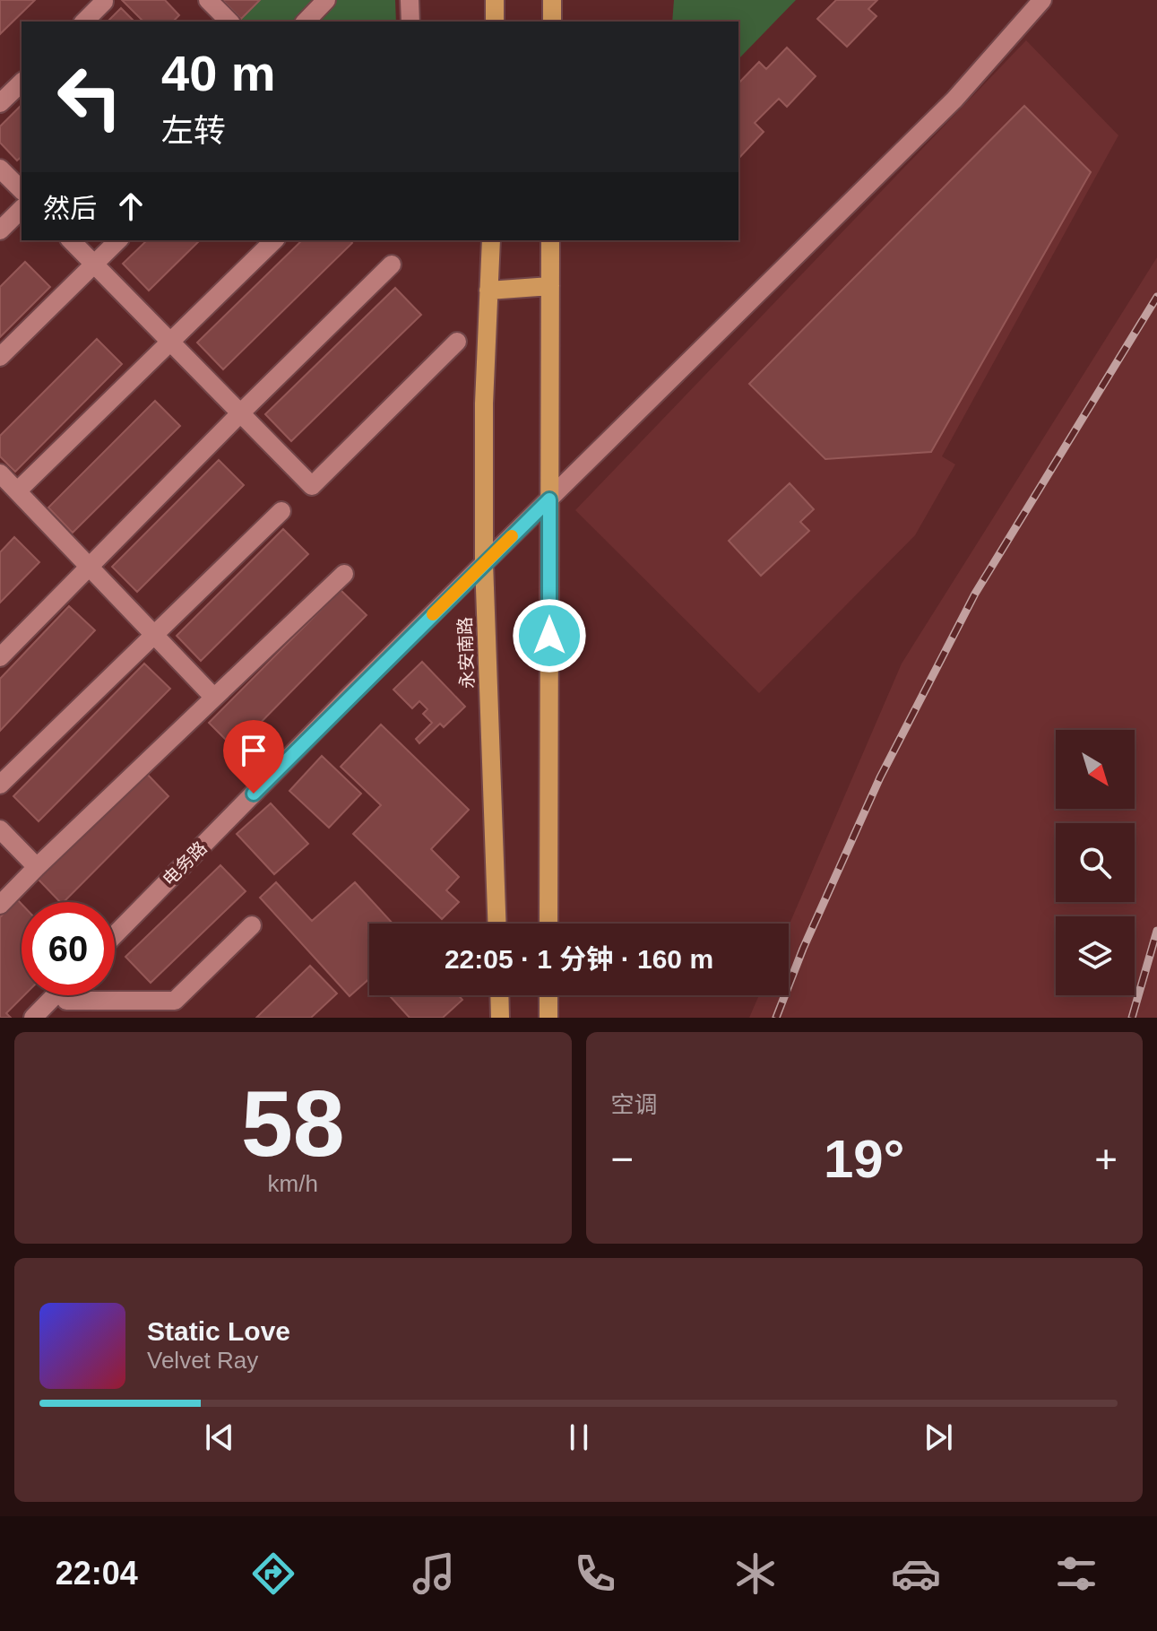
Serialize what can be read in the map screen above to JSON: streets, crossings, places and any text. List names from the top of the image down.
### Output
{
  "streets": {
    "main road": ["永安南路"],
    "street": ["电务路"]
  },
  "crossings": [
    ["永安南路", "电务路"]
  ],
  "north": "bottom right",
  "page": {
    "turn": ["40 m", "左转"],
    "then": "然后",
    "limit": "60",
    "trip": "22:05 · 1 分钟 · 160 m",
    "tile": [
      ["58", "km/h"],
      "空调"
    ],
    "heat": ["−", "19°", "+"],
    "song": ["Static Love", "Velvet Ray"],
    "tabs": "22:04"
  }
}
